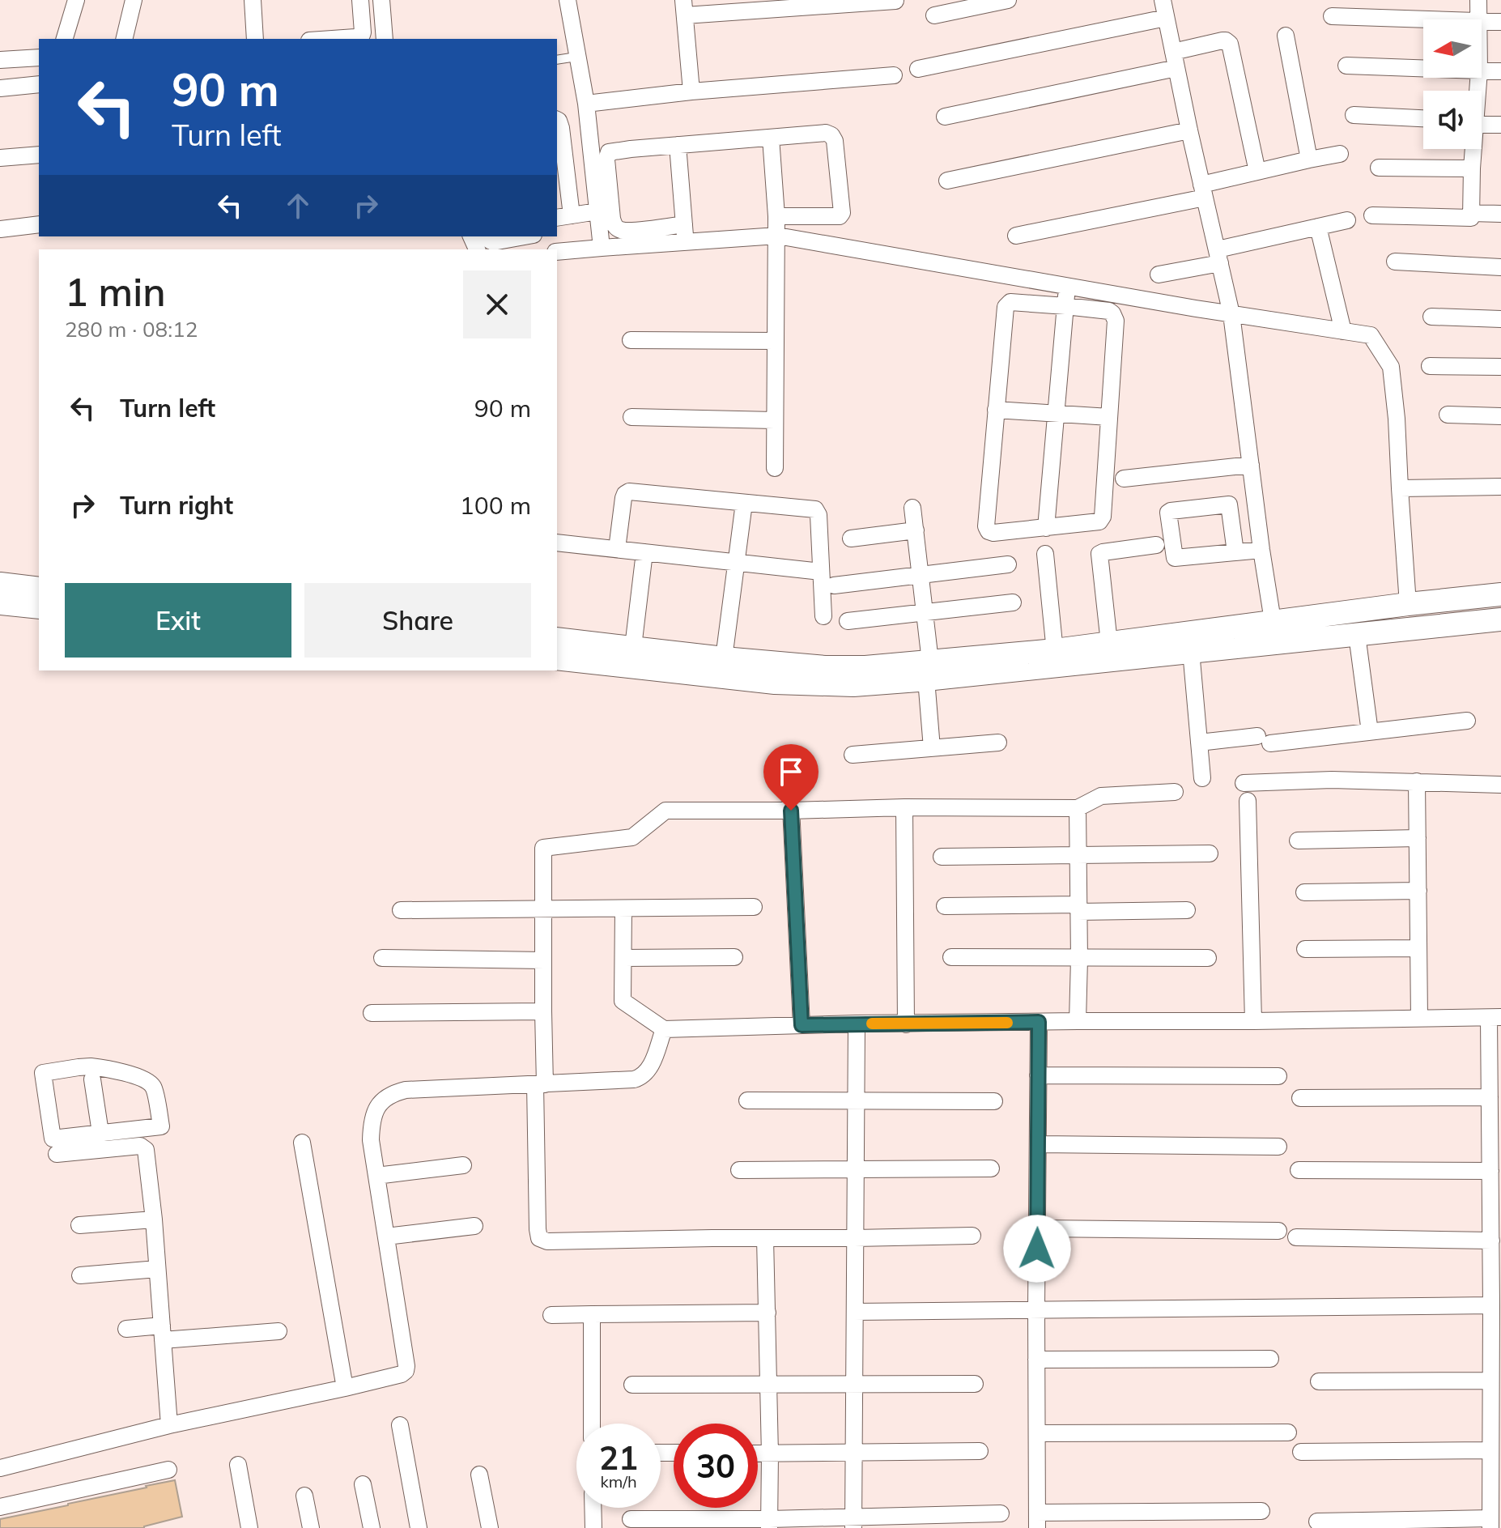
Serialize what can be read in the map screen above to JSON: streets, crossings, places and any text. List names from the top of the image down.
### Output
{
  "north": "left",
  "page": {
    "turn": ["90 m", "Turn left"],
    "heading": ["1 min", "280 m · 08:12"],
    "list": [
      {
        "name": "Turn left",
        "value": "90 m"
      },
      {
        "name": "Turn right",
        "value": "100 m"
      }
    ],
    "buttons": ["Exit", "Share"],
    "speed": "21 km/h",
    "limit": "30"
  }
}
